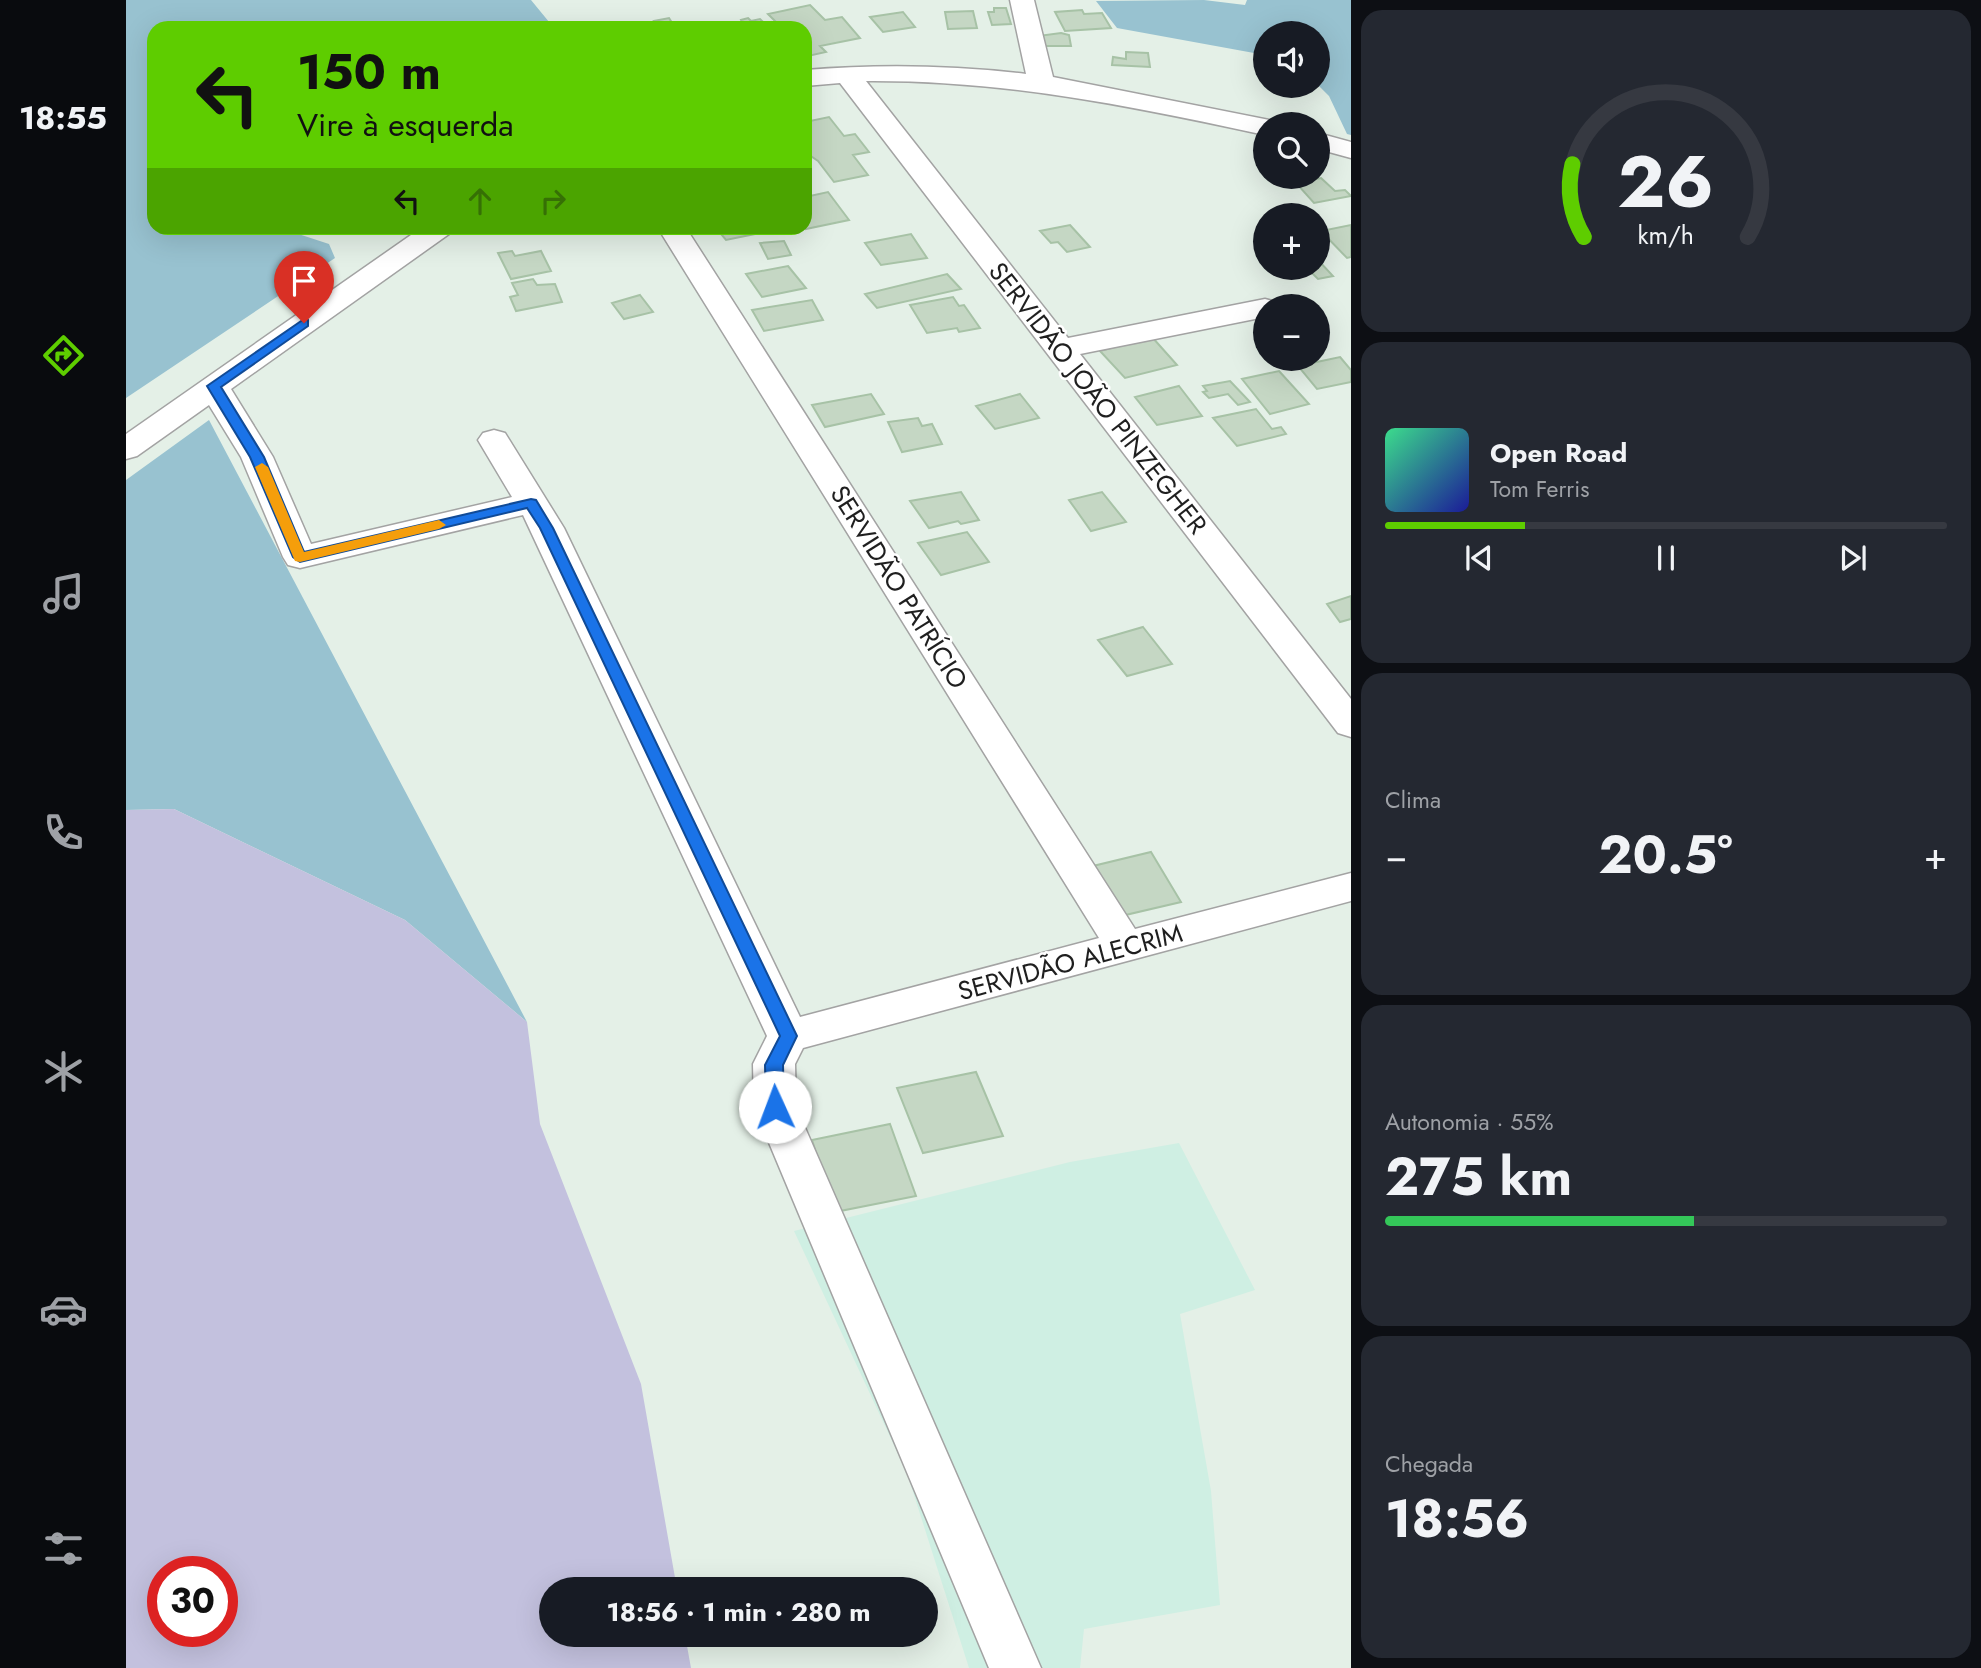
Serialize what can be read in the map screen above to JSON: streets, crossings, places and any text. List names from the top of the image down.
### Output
{
  "streets": {
    "street": ["SERVIDÃO JOÃO PINZEGHER", "SERVIDÃO PATRÍCIO", "SERVIDÃO ALECRIM"]
  },
  "crossings": [
    ["SERVIDÃO PATRÍCIO", "SERVIDÃO ALECRIM"]
  ],
  "page": {
    "tabs": "18:55",
    "map_buttons": ["+", "−"],
    "turn": ["150 m", "Vire à esquerda"],
    "song": ["Open Road", "Tom Ferris"],
    "tile": [
      "Clima",
      ["Autonomia · 55%", "275 km"],
      ["Chegada", "18:56"]
    ],
    "heat": ["−", "20.5°", "+"],
    "limit": "30",
    "trip": "18:56 · 1 min · 280 m",
    "gauge": ["26", "km/h"]
  }
}
